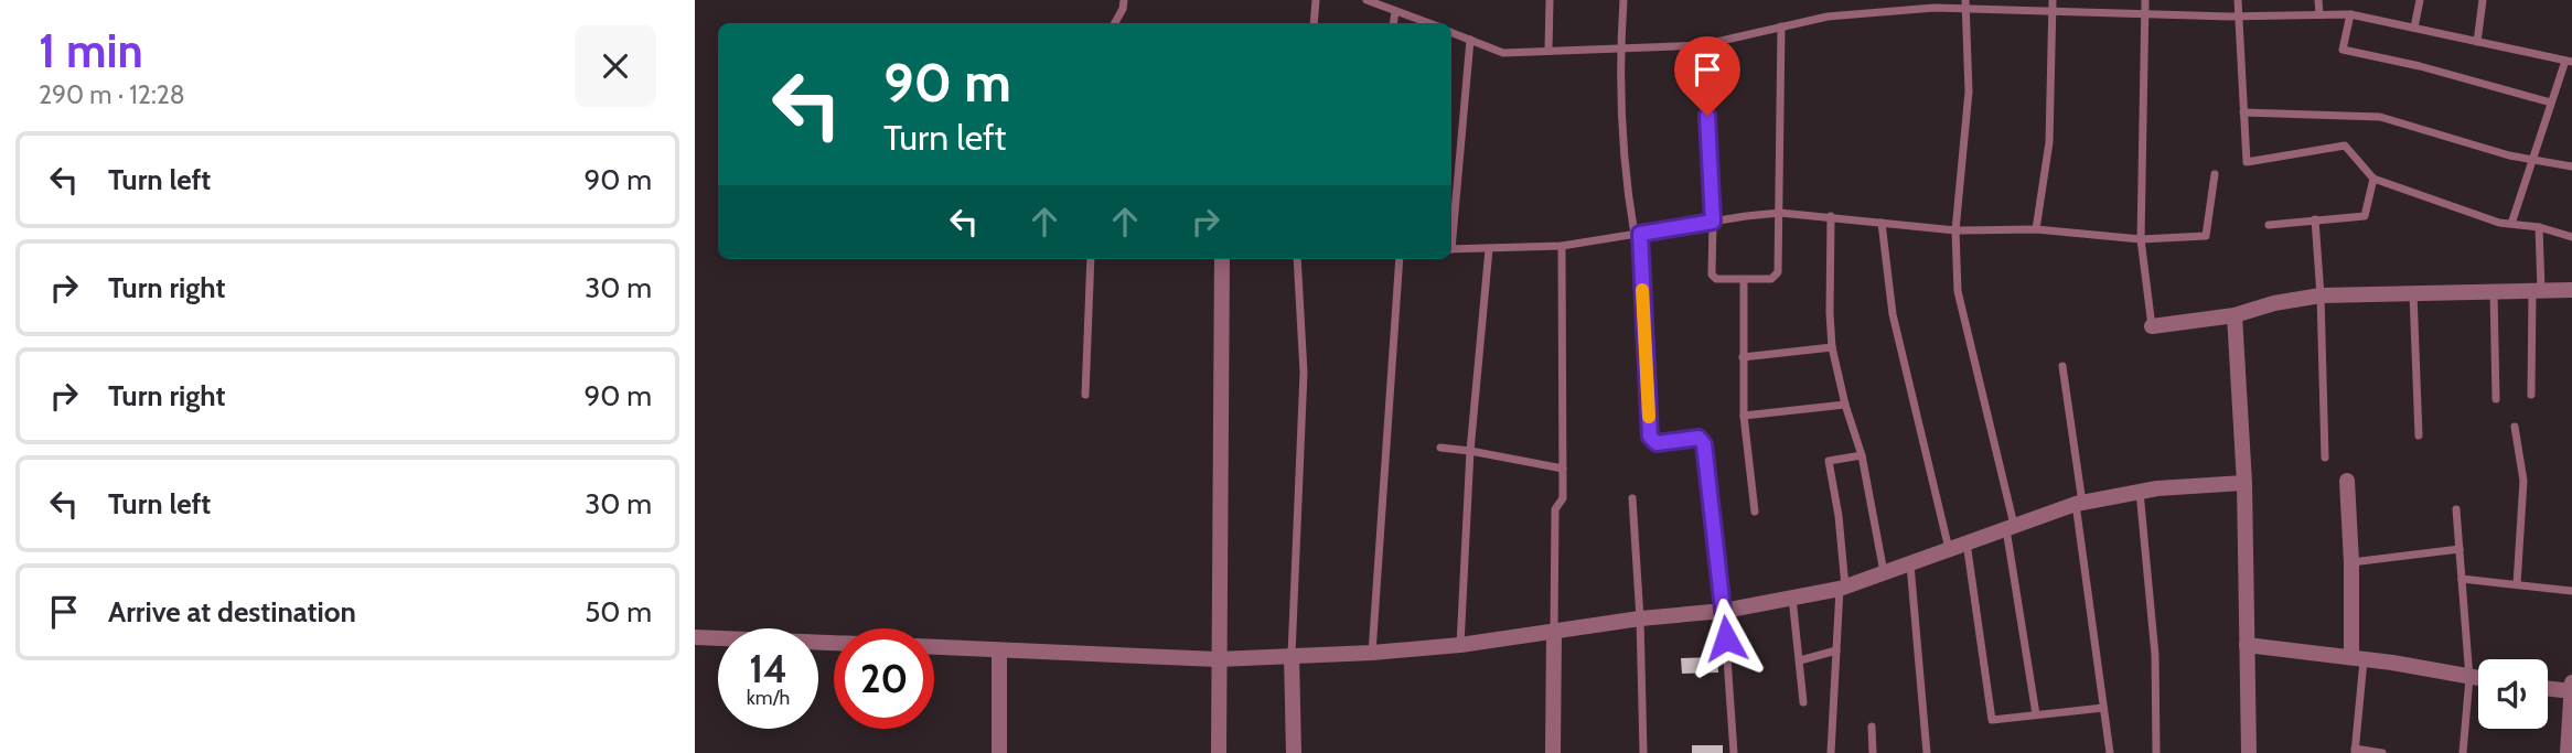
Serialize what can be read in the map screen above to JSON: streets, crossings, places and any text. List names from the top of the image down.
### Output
{
  "page": {
    "heading": ["1 min", "290 m · 12:28"],
    "turn": ["90 m", "Turn left"],
    "list": [
      {
        "name": "Turn left",
        "value": "90 m"
      },
      {
        "name": "Turn right",
        "value": "30 m"
      },
      {
        "name": "Turn right",
        "value": "90 m"
      },
      {
        "name": "Turn left",
        "value": "30 m"
      },
      {
        "name": "Arrive at destination",
        "value": "50 m"
      }
    ],
    "speed": "14 km/h",
    "limit": "20"
  }
}
